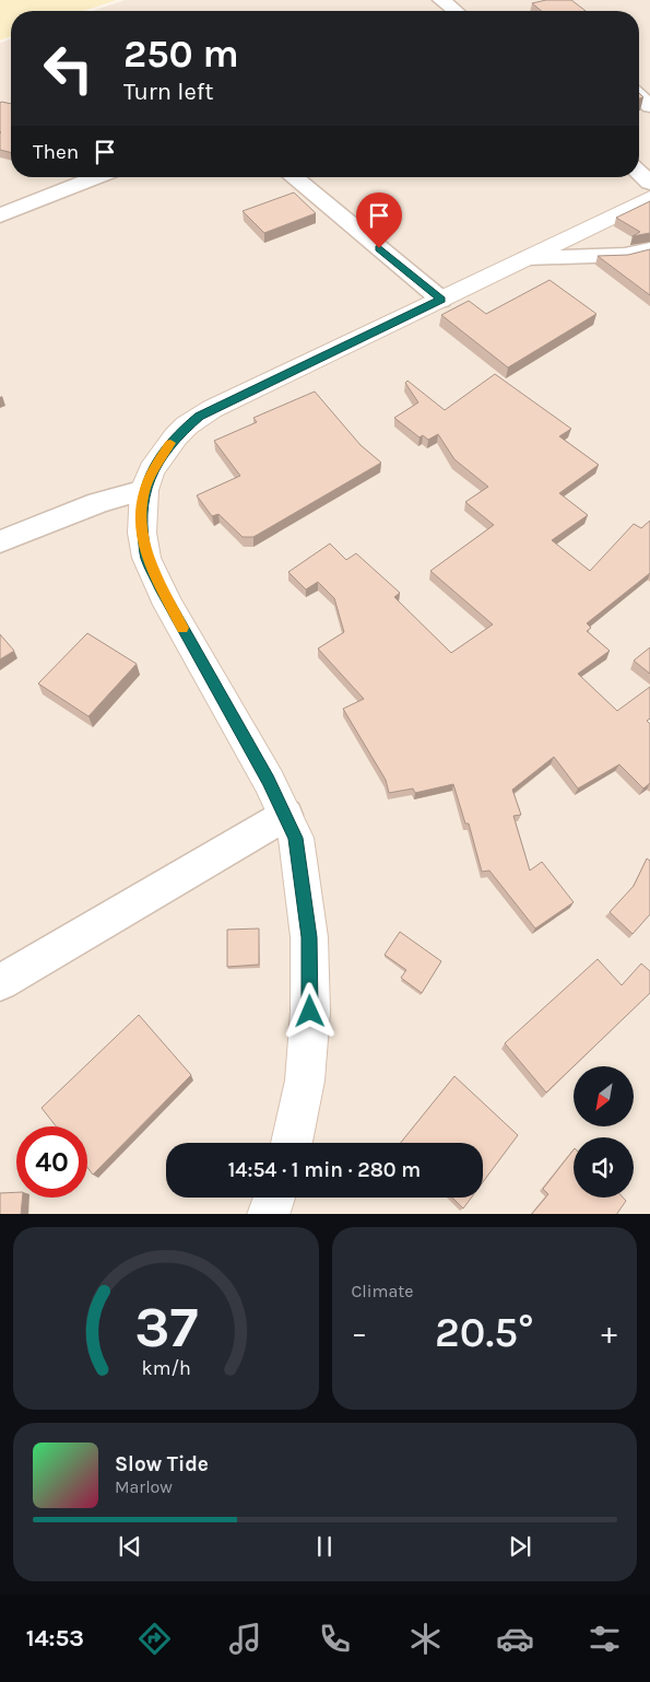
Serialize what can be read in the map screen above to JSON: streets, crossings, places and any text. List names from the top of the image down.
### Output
{
  "north": "bottom left",
  "page": {
    "turn": ["250 m", "Turn left"],
    "then": "Then",
    "limit": "40",
    "trip": "14:54 · 1 min · 280 m",
    "tile": "Climate",
    "heat": ["−", "20.5°", "+"],
    "song": ["Slow Tide", "Marlow"],
    "tabs": "14:53",
    "gauge": ["37", "km/h"]
  }
}
